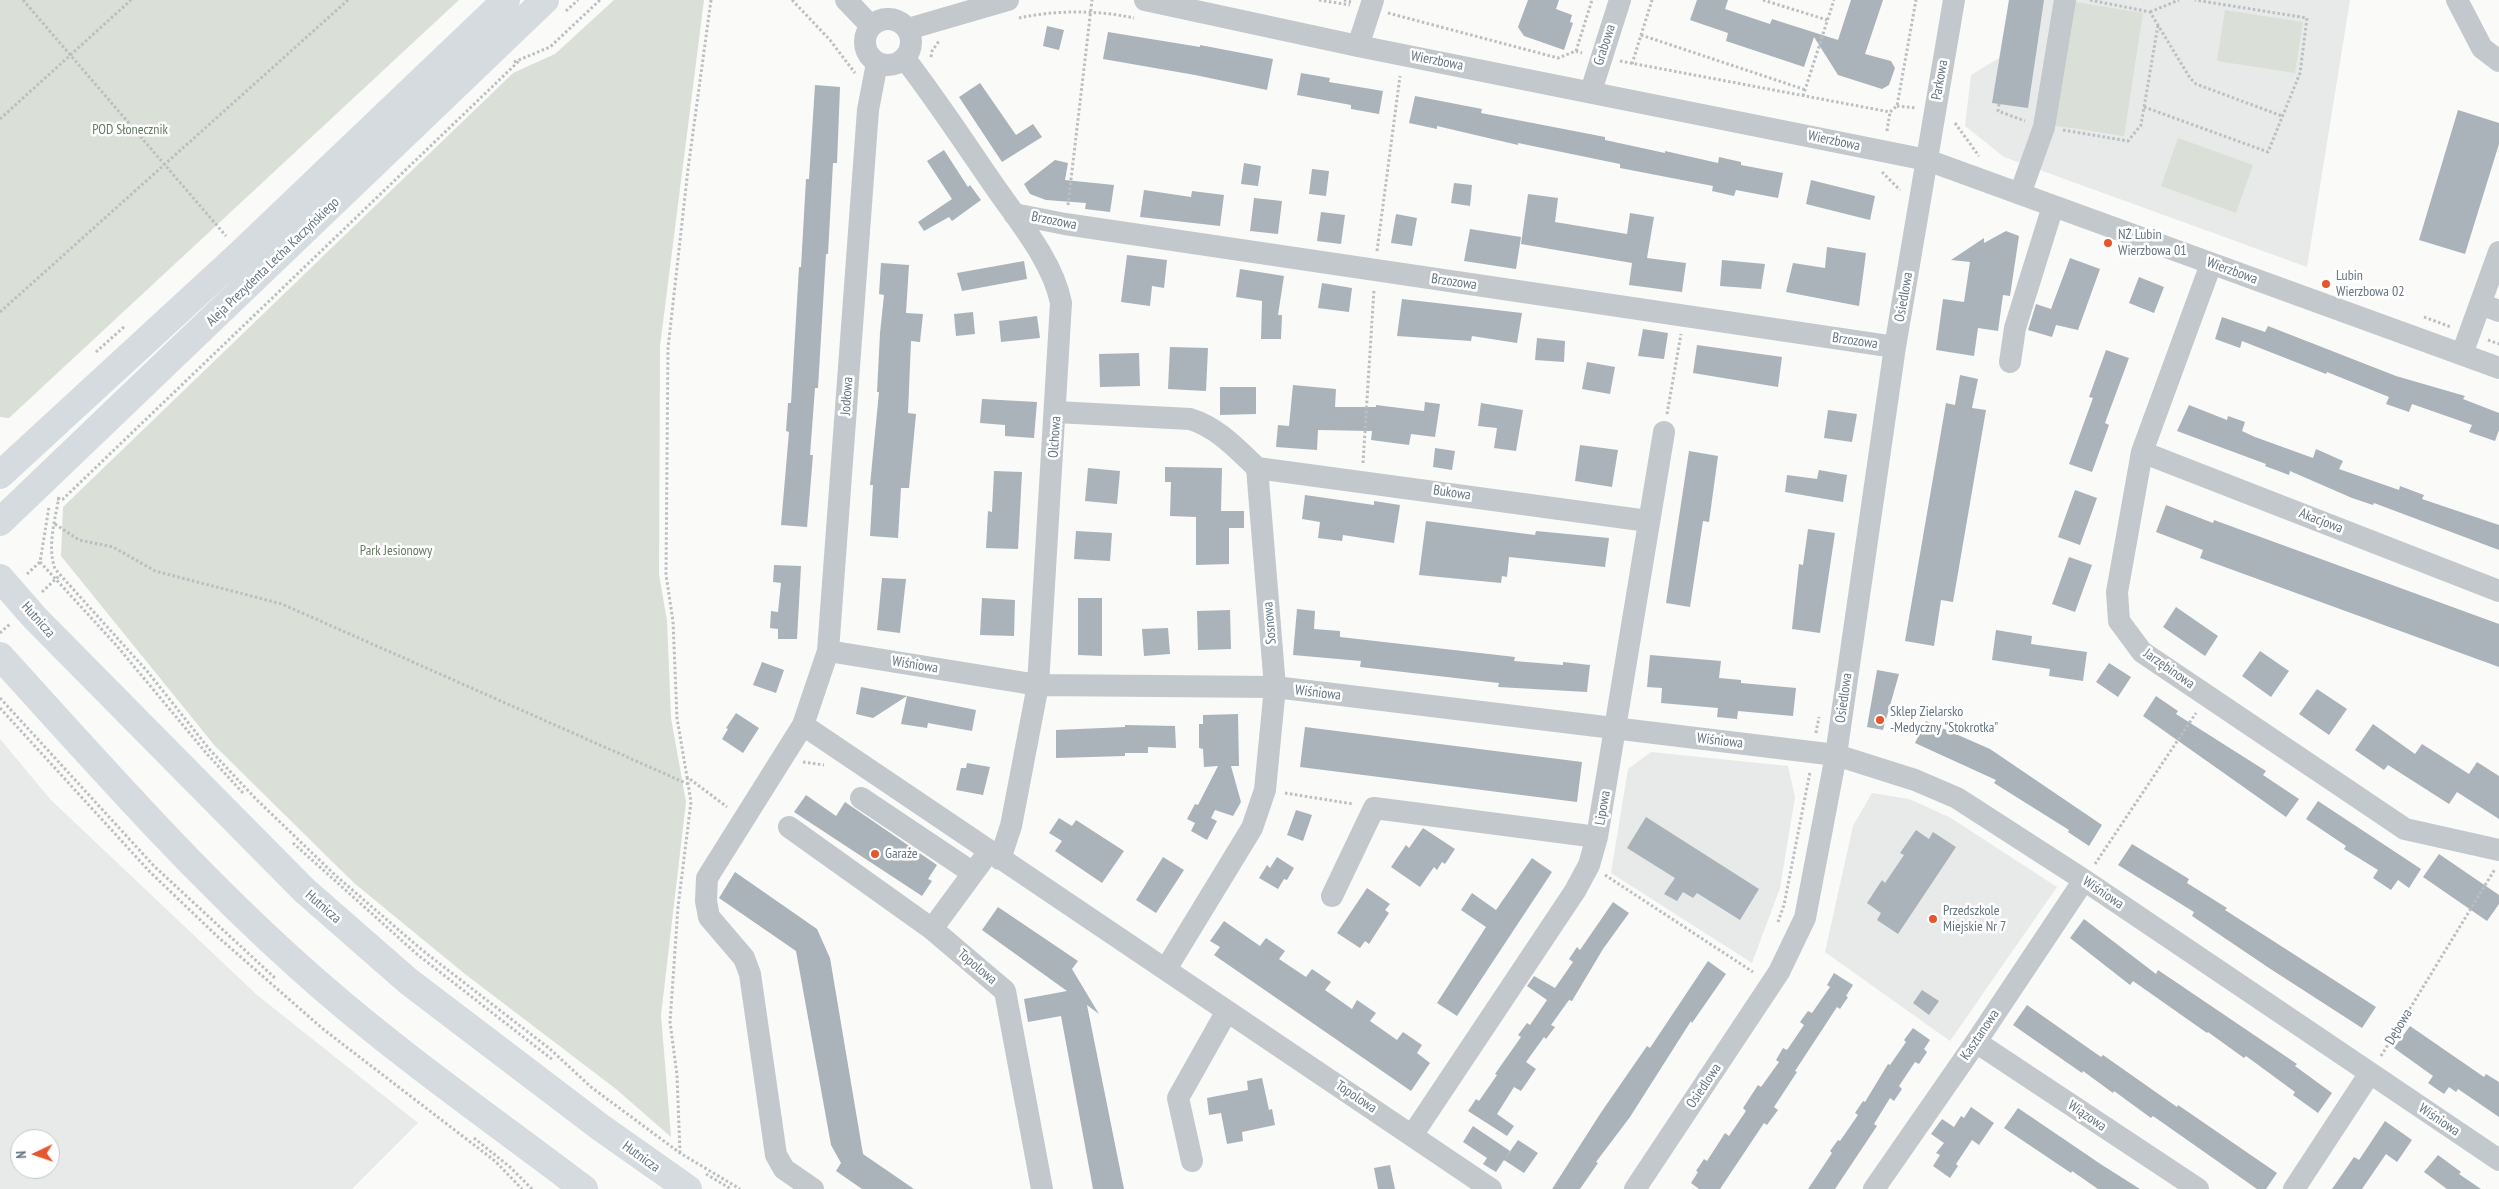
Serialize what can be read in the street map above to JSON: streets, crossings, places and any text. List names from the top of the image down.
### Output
{
  "streets": {
    "main road": ["Aleja Prezydenta Lecha Kaczyńskiego", "Hutnicza"],
    "street": [
      "Grabowa",
      "Wierzbowa",
      "Parkowa",
      "Brzozowa",
      "Osiedlowa",
      "Jodłowa",
      "Olchowa",
      "Bukowa",
      "Akacjowa",
      "Sosnowa",
      "Wiśniowa",
      "Jarzębinowa",
      "Lipowa",
      "Topolowa",
      "Kasztanowa",
      "Wiązowa"
    ],
    "path": ["Dębowa"]
  },
  "crossings": [
    ["Grabowa", "Wierzbowa"],
    ["Wierzbowa", "Parkowa"],
    ["Wierzbowa", "Osiedlowa"],
    ["Wierzbowa", "Jarzębinowa"],
    ["Parkowa", "Osiedlowa"],
    ["Brzozowa", "Osiedlowa"],
    ["Brzozowa", "Olchowa"],
    ["Osiedlowa", "Wiśniowa"],
    ["Jodłowa", "Olchowa"],
    ["Jodłowa", "Wiśniowa"],
    ["Jodłowa", "Topolowa"],
    ["Olchowa", "Wiśniowa"],
    ["Olchowa", "Topolowa"],
    ["Bukowa", "Sosnowa"],
    ["Bukowa", "Lipowa"],
    ["Akacjowa", "Jarzębinowa"],
    ["Sosnowa", "Wiśniowa"],
    ["Sosnowa", "Topolowa"],
    ["Wiśniowa", "Lipowa"],
    ["Wiśniowa", "Dębowa"],
    ["Wiśniowa", "Kasztanowa"],
    ["Lipowa", "Topolowa"],
    ["Kasztanowa", "Wiązowa"]
  ],
  "parks": ["POD Słonecznik", "Park Jesionowy"],
  "places": [
    "NŻ Lubin Wierzbowa 01",
    "Lubin Wierzbowa 02",
    "Sklep Zielarsko -Medyczny \"Stokrotka\"",
    "Garaże",
    "Przedszkole Miejskie Nr 7"
  ],
  "north": "left"
}
